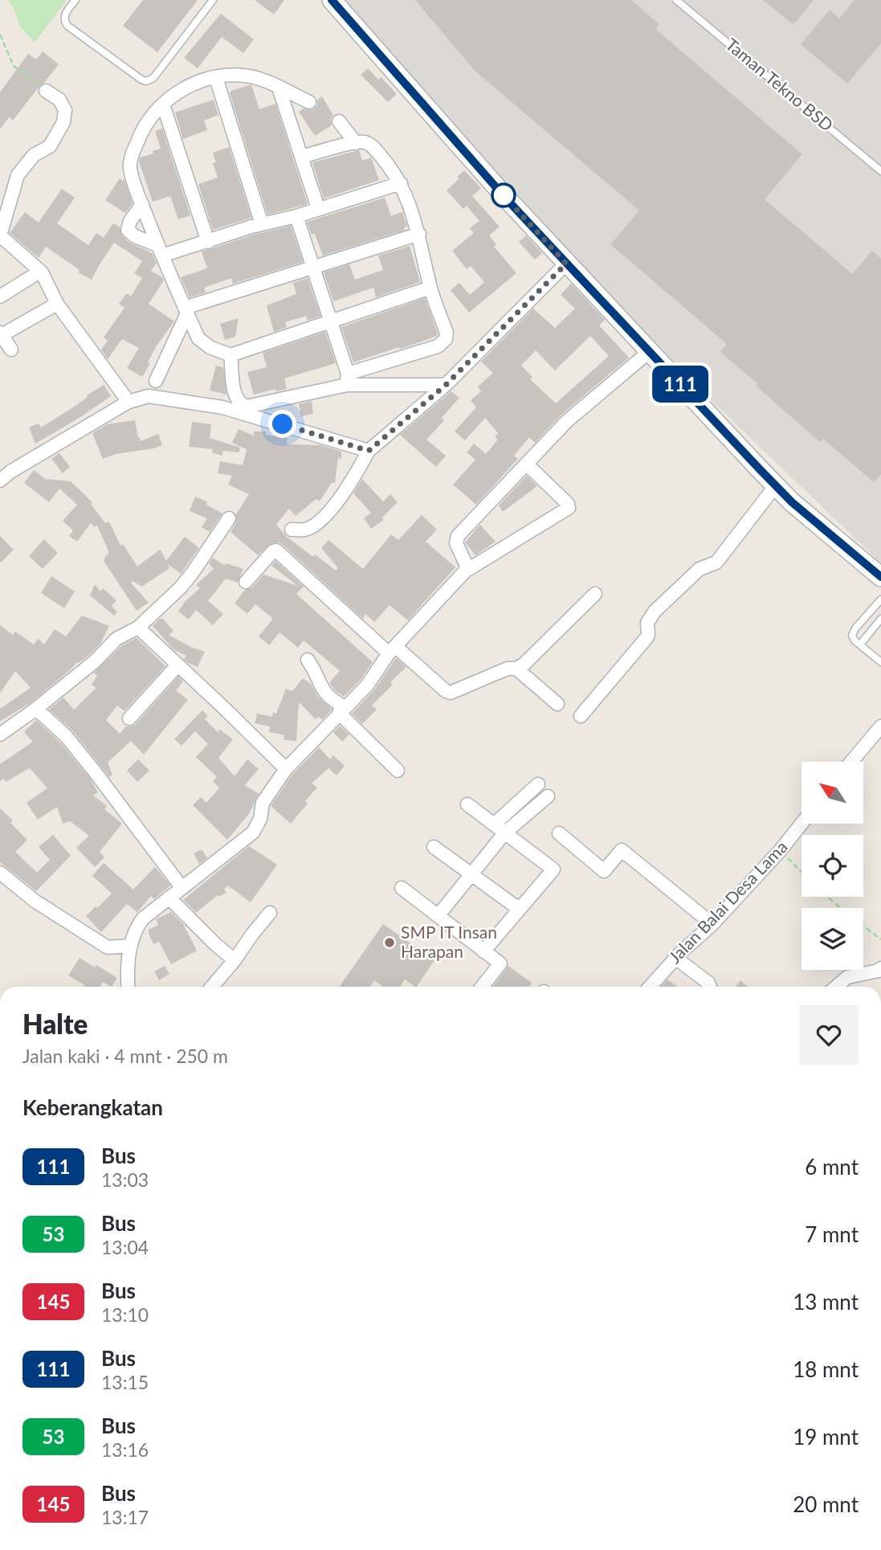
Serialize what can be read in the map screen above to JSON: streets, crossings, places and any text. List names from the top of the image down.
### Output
{
  "streets": {
    "street": ["Jalan Balai Desa Lama"],
    "lane": ["Taman Tekno BSD"]
  },
  "places": ["SMP IT Insan Harapan"],
  "lines": ["bus line 111"],
  "north": "top left",
  "page": {
    "on_map": "111",
    "heading": [
      ["Halte", "Jalan kaki · 4 mnt · 250 m"],
      "Keberangkatan"
    ],
    "list": [
      {
        "mark": "111",
        "name": "Bus",
        "note": "13:03",
        "value": "6 mnt"
      },
      {
        "mark": "53",
        "name": "Bus",
        "note": "13:04",
        "value": "7 mnt"
      },
      {
        "mark": "145",
        "name": "Bus",
        "note": "13:10",
        "value": "13 mnt"
      },
      {
        "mark": "111",
        "name": "Bus",
        "note": "13:15",
        "value": "18 mnt"
      },
      {
        "mark": "53",
        "name": "Bus",
        "note": "13:16",
        "value": "19 mnt"
      },
      {
        "mark": "145",
        "name": "Bus",
        "note": "13:17",
        "value": "20 mnt"
      }
    ]
  }
}
